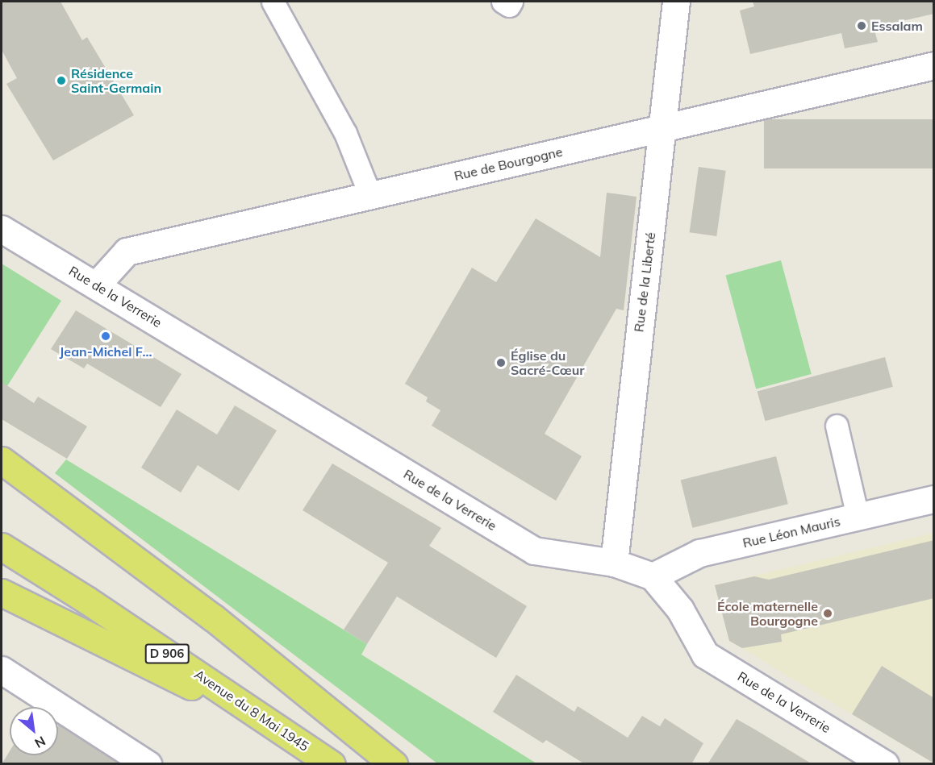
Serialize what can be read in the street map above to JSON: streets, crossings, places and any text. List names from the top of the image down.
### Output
{
  "streets": {
    "main road": ["D 906", "Avenue du 8 Mai 1945"],
    "street": [
      "Rue de Bourgogne",
      "Rue de la Liberté",
      "Rue de la Verrerie",
      "Rue Léon Mauris"
    ]
  },
  "crossings": [
    ["Rue de Bourgogne", "Rue de la Liberté"],
    ["Rue de Bourgogne", "Rue de la Verrerie"],
    ["Rue de la Liberté", "Rue de la Verrerie"],
    ["Rue de la Verrerie", "Rue Léon Mauris"]
  ],
  "places": [
    "Essalam",
    "Résidence Saint-Germain",
    "Jean-Michel F...",
    "Église du Sacré-Cœur",
    "École maternelle Bourgogne"
  ],
  "north": "bottom right"
}
